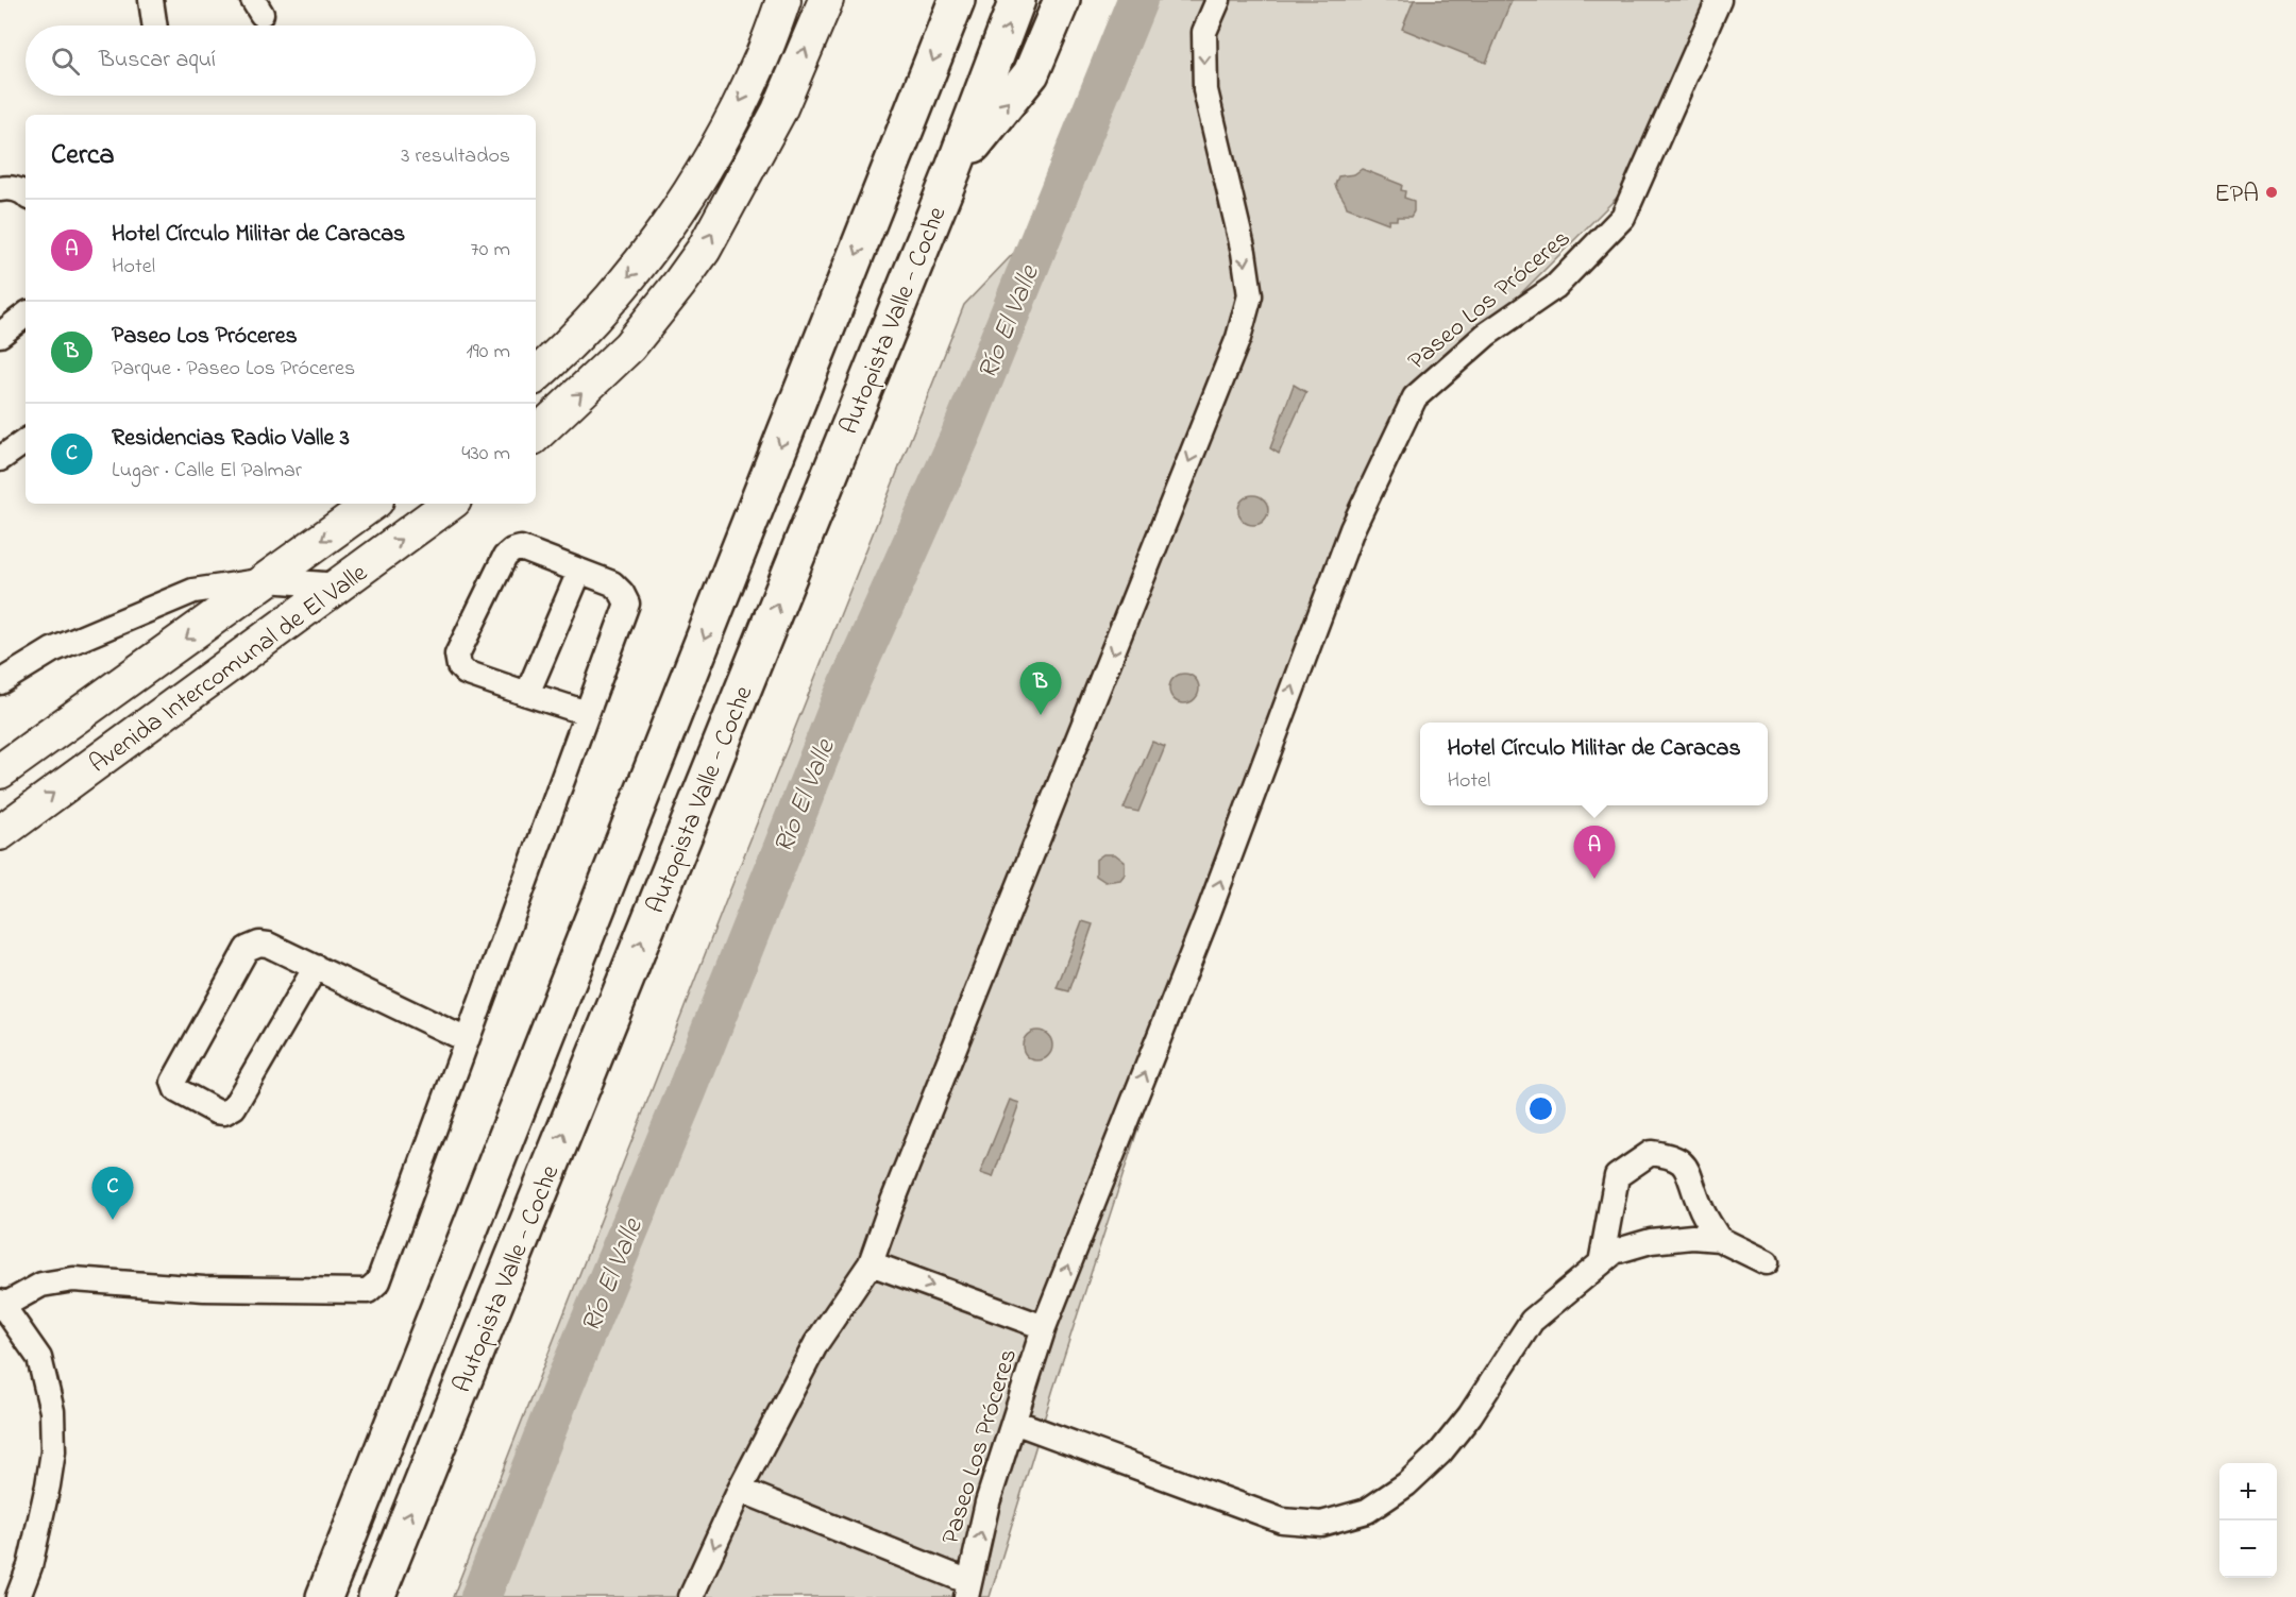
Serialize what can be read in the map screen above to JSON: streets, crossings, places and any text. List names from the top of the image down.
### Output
{
  "streets": {
    "highway": ["Autopista Valle - Coche"],
    "main road": ["Avenida Intercomunal de El Valle"],
    "street": ["Paseo Los Próceres"]
  },
  "water": ["Río El Valle"],
  "places": ["EPA"],
  "page": {
    "search": "Buscar aquí",
    "heading": ["Cerca", "3 resultados"],
    "list": [
      {
        "mark": "A",
        "name": "Hotel Círculo Militar de Caracas",
        "note": "Hotel",
        "value": "70 m"
      },
      {
        "mark": "B",
        "name": "Paseo Los Próceres",
        "note": "Parque · Paseo Los Próceres",
        "value": "190 m"
      },
      {
        "mark": "C",
        "name": "Residencias Radio Valle 3",
        "note": "Lugar · Calle El Palmar",
        "value": "430 m"
      }
    ],
    "pins": ["B", "A", "C"],
    "popup": ["Hotel Círculo Militar de Caracas", "Hotel"],
    "map_buttons": ["+", "−"]
  }
}
